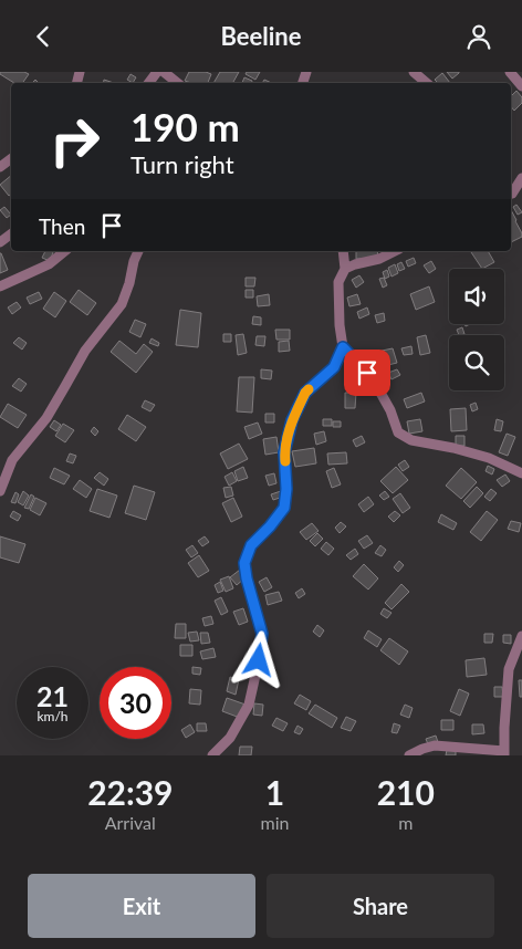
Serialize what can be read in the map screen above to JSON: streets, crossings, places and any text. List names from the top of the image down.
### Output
{
  "page": {
    "header": "Beeline",
    "turn": ["190 m", "Turn right"],
    "then": "Then",
    "speed": "21 km/h",
    "limit": "30",
    "eta": [
      "22:39",
      "Arrival",
      "1",
      "min",
      "210",
      "m"
    ],
    "buttons": ["Exit", "Share"]
  }
}
